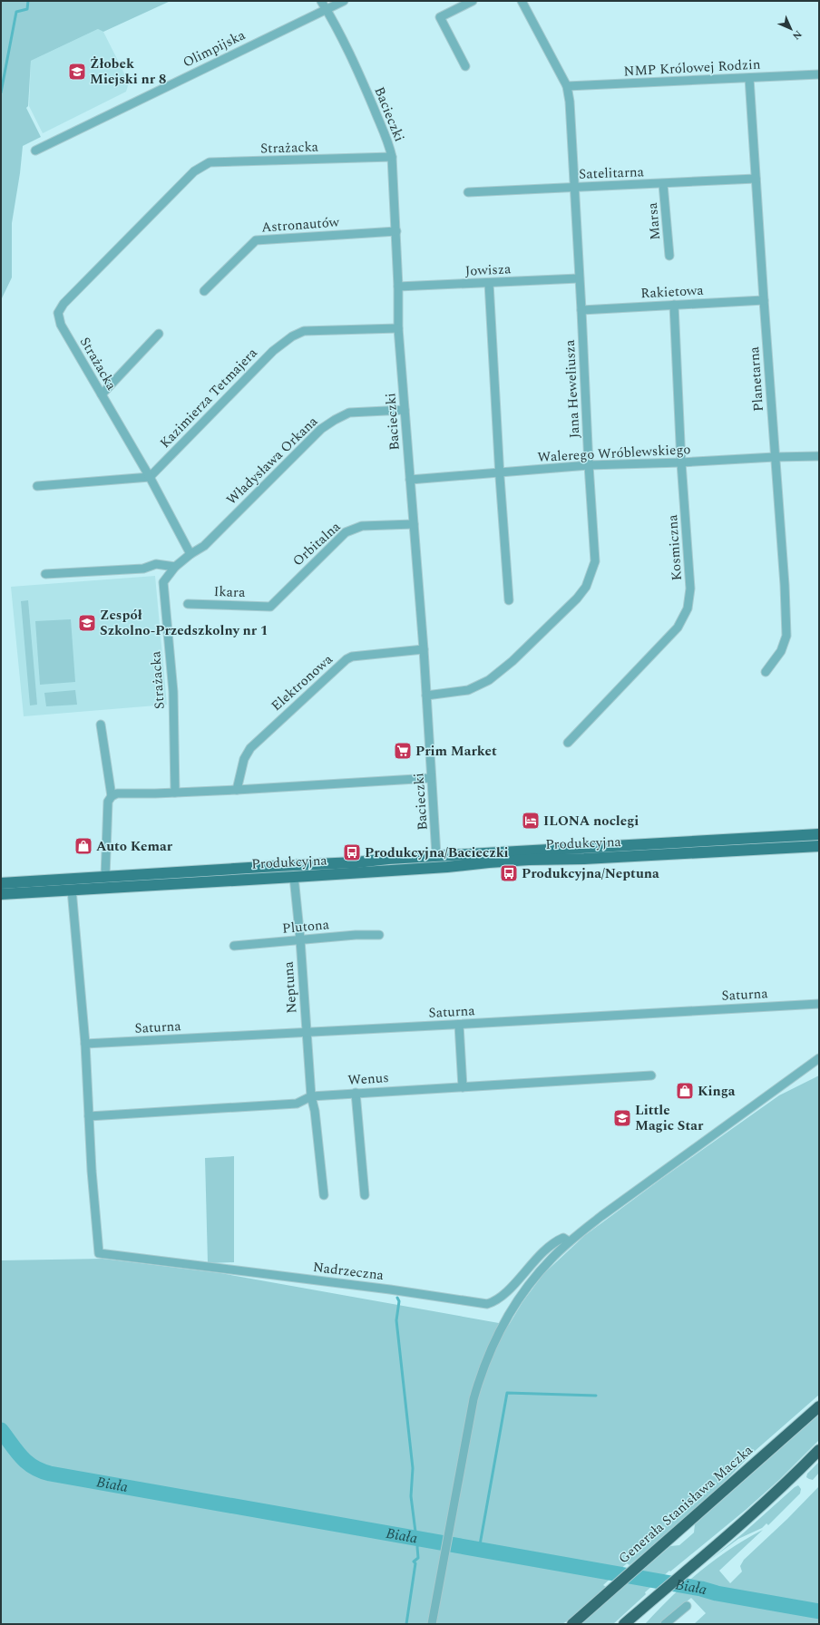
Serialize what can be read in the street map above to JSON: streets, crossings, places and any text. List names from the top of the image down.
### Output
{
  "streets": {
    "highway": ["Generała Stanisława Maczka"],
    "main road": ["Produkcyjna"],
    "street": [
      "Olimpijska",
      "NMP Królowej Rodzin",
      "Bacieczki",
      "Strażacka",
      "Satelitarna",
      "Marsa",
      "Astronautów",
      "Jowisza",
      "Rakietowa",
      "Planetarna",
      "Jana Heweliusza",
      "Kazimierza Tetmajera",
      "Walerego Wróblewskiego",
      "Władysława Orkana",
      "Orbitalna",
      "Kosmiczna",
      "Ikara",
      "Elektronowa",
      "Plutona",
      "Neptuna",
      "Saturna",
      "Wenus",
      "Nadrzeczna"
    ]
  },
  "crossings": [
    ["Olimpijska", "Bacieczki"],
    ["NMP Królowej Rodzin", "Planetarna"],
    ["NMP Królowej Rodzin", "Jana Heweliusza"],
    ["Bacieczki", "Strażacka"],
    ["Bacieczki", "Astronautów"],
    ["Bacieczki", "Jowisza"],
    ["Bacieczki", "Jana Heweliusza"],
    ["Bacieczki", "Kazimierza Tetmajera"],
    ["Bacieczki", "Walerego Wróblewskiego"],
    ["Bacieczki", "Władysława Orkana"],
    ["Bacieczki", "Orbitalna"],
    ["Bacieczki", "Elektronowa"],
    ["Bacieczki", "Produkcyjna"],
    ["Strażacka", "Kazimierza Tetmajera"],
    ["Strażacka", "Władysława Orkana"],
    ["Satelitarna", "Marsa"],
    ["Satelitarna", "Planetarna"],
    ["Satelitarna", "Jana Heweliusza"],
    ["Jowisza", "Jana Heweliusza"],
    ["Rakietowa", "Planetarna"],
    ["Rakietowa", "Jana Heweliusza"],
    ["Rakietowa", "Kosmiczna"],
    ["Planetarna", "Walerego Wróblewskiego"],
    ["Jana Heweliusza", "Walerego Wróblewskiego"],
    ["Walerego Wróblewskiego", "Kosmiczna"],
    ["Orbitalna", "Ikara"],
    ["Produkcyjna", "Neptuna"],
    ["Plutona", "Neptuna"],
    ["Neptuna", "Saturna"],
    ["Neptuna", "Wenus"],
    ["Wenus", "Nadrzeczna"]
  ],
  "water": ["Biała"],
  "places": {
    "school or university": ["Żłobek Miejski nr 8", "Zespół Szkolno-Przedszkolny nr 1", "Little Magic Star"],
    "supermarket": ["Prim Market"],
    "hotel": ["ILONA noclegi"],
    "shop": ["Auto Kemar", "Kinga"],
    "bus stop": ["Produkcyjna/Bacieczki", "Produkcyjna/Neptuna"]
  },
  "north": "bottom right"
}
